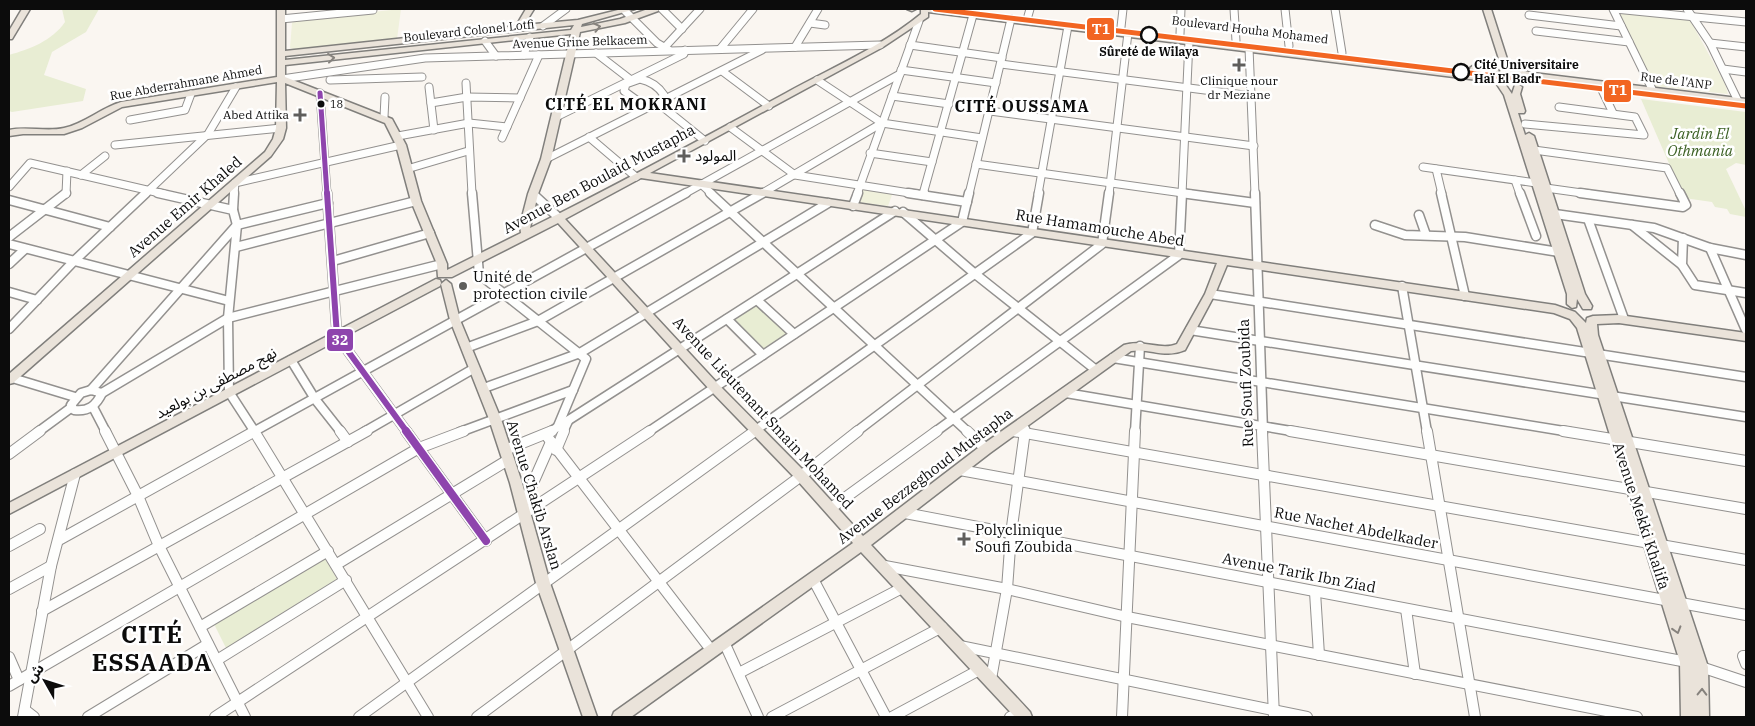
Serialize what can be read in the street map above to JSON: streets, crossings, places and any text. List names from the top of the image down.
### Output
{
  "streets": {
    "main road": [
      "Boulevard Houha Mohamed",
      "Boulevard Colonel Lotfi",
      "Rue de l'ANP",
      "Rue Abderrahmane Ahmed",
      "Avenue Ben Boulaid Mustapha",
      "Avenue Emir Khaled",
      "Rue Hamamouche Abed",
      "نهج مصطفى بن بولعيد",
      "Avenue Lieutenant Smain Mohamed",
      "Avenue Bezzeghoud Mustapha",
      "Avenue Chakib Arslan",
      "Avenue Mekki Khalifa"
    ],
    "street": [
      "Avenue Grine Belkacem",
      "Rue Soufi Zoubida",
      "Rue Nachet Abdelkader",
      "Avenue Tarik Ibn Ziad"
    ]
  },
  "crossings": [
    ["Boulevard Houha Mohamed", "Rue de l'ANP"],
    ["Boulevard Houha Mohamed", "Rue Soufi Zoubida"],
    ["Boulevard Houha Mohamed", "Avenue Mekki Khalifa"],
    ["Boulevard Colonel Lotfi", "Avenue Emir Khaled"],
    ["Avenue Grine Belkacem", "Rue Abderrahmane Ahmed"],
    ["Avenue Grine Belkacem", "Avenue Ben Boulaid Mustapha"],
    ["Avenue Grine Belkacem", "Avenue Emir Khaled"],
    ["Rue de l'ANP", "Avenue Mekki Khalifa"],
    ["Rue Abderrahmane Ahmed", "Avenue Emir Khaled"],
    ["Avenue Ben Boulaid Mustapha", "Rue Hamamouche Abed"],
    ["Avenue Ben Boulaid Mustapha", "نهج مصطفى بن بولعيد"],
    ["Avenue Ben Boulaid Mustapha", "Avenue Lieutenant Smain Mohamed"],
    ["Avenue Ben Boulaid Mustapha", "Avenue Chakib Arslan"],
    ["Rue Hamamouche Abed", "Rue Soufi Zoubida"],
    ["Rue Hamamouche Abed", "Avenue Mekki Khalifa"],
    ["نهج مصطفى بن بولعيد", "Avenue Chakib Arslan"],
    ["Rue Soufi Zoubida", "Rue Nachet Abdelkader"],
    ["Rue Soufi Zoubida", "Avenue Tarik Ibn Ziad"],
    ["Avenue Lieutenant Smain Mohamed", "Avenue Bezzeghoud Mustapha"],
    ["Avenue Bezzeghoud Mustapha", "Rue Nachet Abdelkader"],
    ["Avenue Bezzeghoud Mustapha", "Avenue Tarik Ibn Ziad"],
    ["Avenue Mekki Khalifa", "Rue Nachet Abdelkader"],
    ["Avenue Mekki Khalifa", "Avenue Tarik Ibn Ziad"]
  ],
  "districts": ["CITÉ EL MOKRANI", "CITÉ OUSSAMA", "CITÉ ESSAADA"],
  "parks": ["Jardin El Othmania"],
  "places": {
    "other": [
      "Sûreté de Wilaya",
      "Cité Universitaire Haï El Badr",
      "18",
      "Unité de protection civile"
    ],
    "health": [
      "Clinique nour dr Meziane",
      "Abed Attika",
      "المولود",
      "Polyclinique Soufi Zoubida"
    ]
  },
  "lines": ["transit line T1", "transit line 32"],
  "north": "top left"
}
